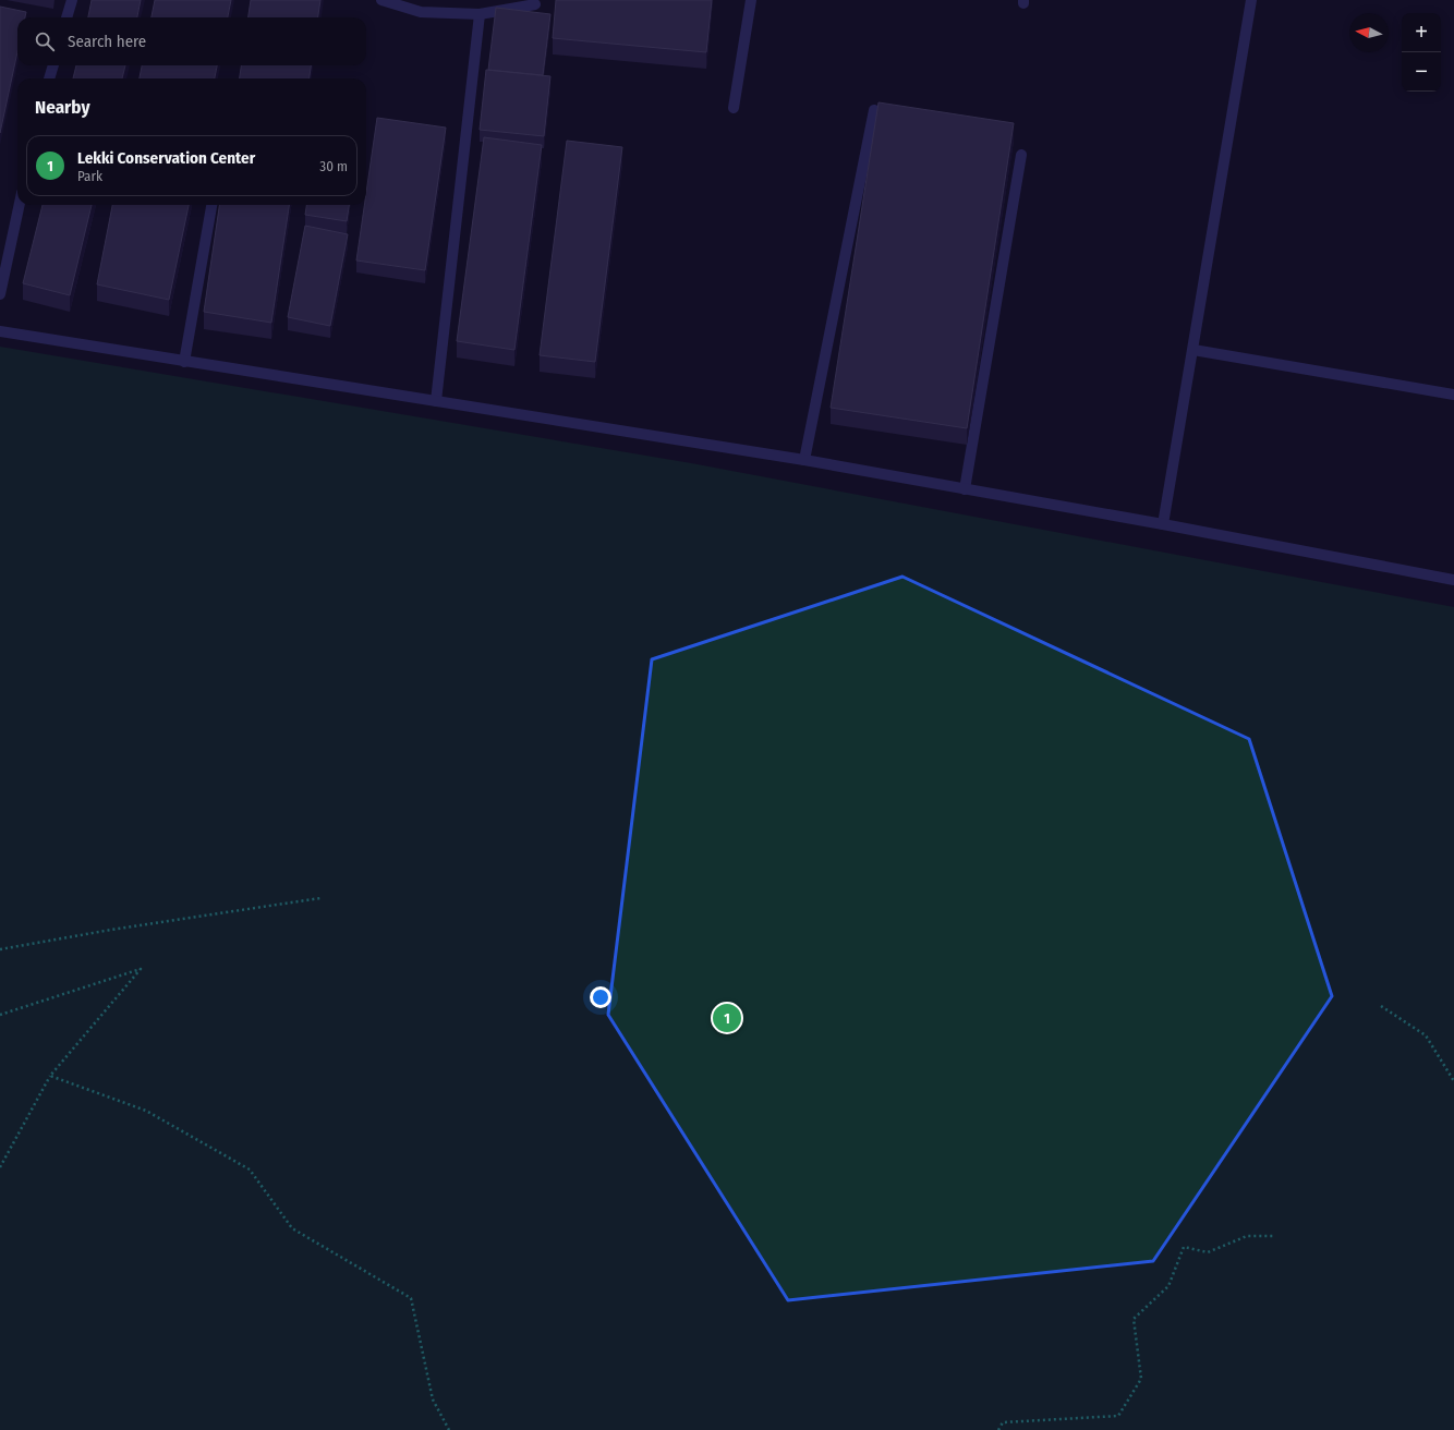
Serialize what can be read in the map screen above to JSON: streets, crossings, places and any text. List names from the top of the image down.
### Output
{
  "north": "left",
  "page": {
    "map_buttons": ["+", "−"],
    "search": "Search here",
    "heading": "Nearby",
    "list": [
      {
        "mark": "1",
        "name": "Lekki Conservation Center",
        "note": "Park",
        "value": "30 m"
      }
    ],
    "pins": "1"
  }
}
